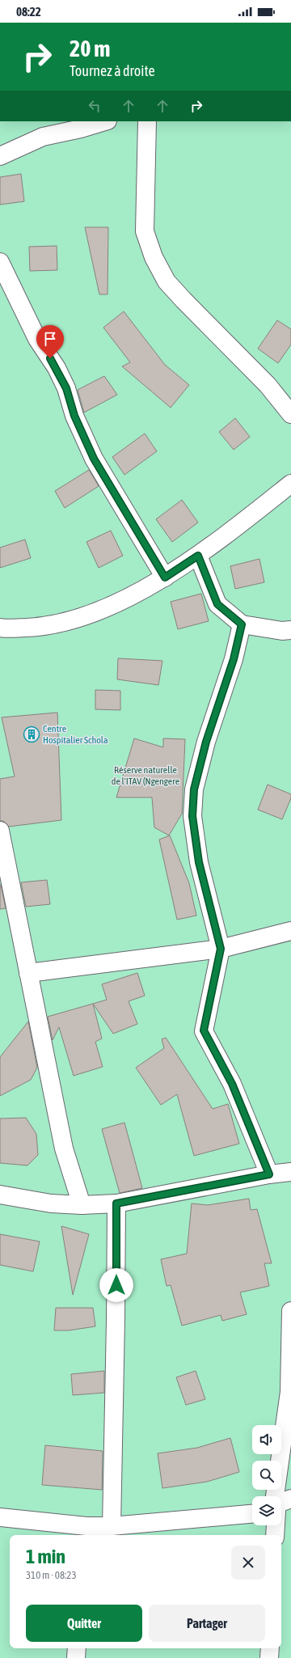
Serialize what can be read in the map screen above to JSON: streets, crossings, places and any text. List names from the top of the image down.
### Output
{
  "parks": ["Réserve naturelle de l'ITAV (Ngengere"],
  "places": {
    "building": ["Centre Hospitalier Schola"]
  },
  "page": {
    "status": "08:22",
    "turn": ["20 m", "Tournez à droite"],
    "heading": ["1 min", "310 m · 08:23"],
    "buttons": ["Quitter", "Partager"]
  }
}
